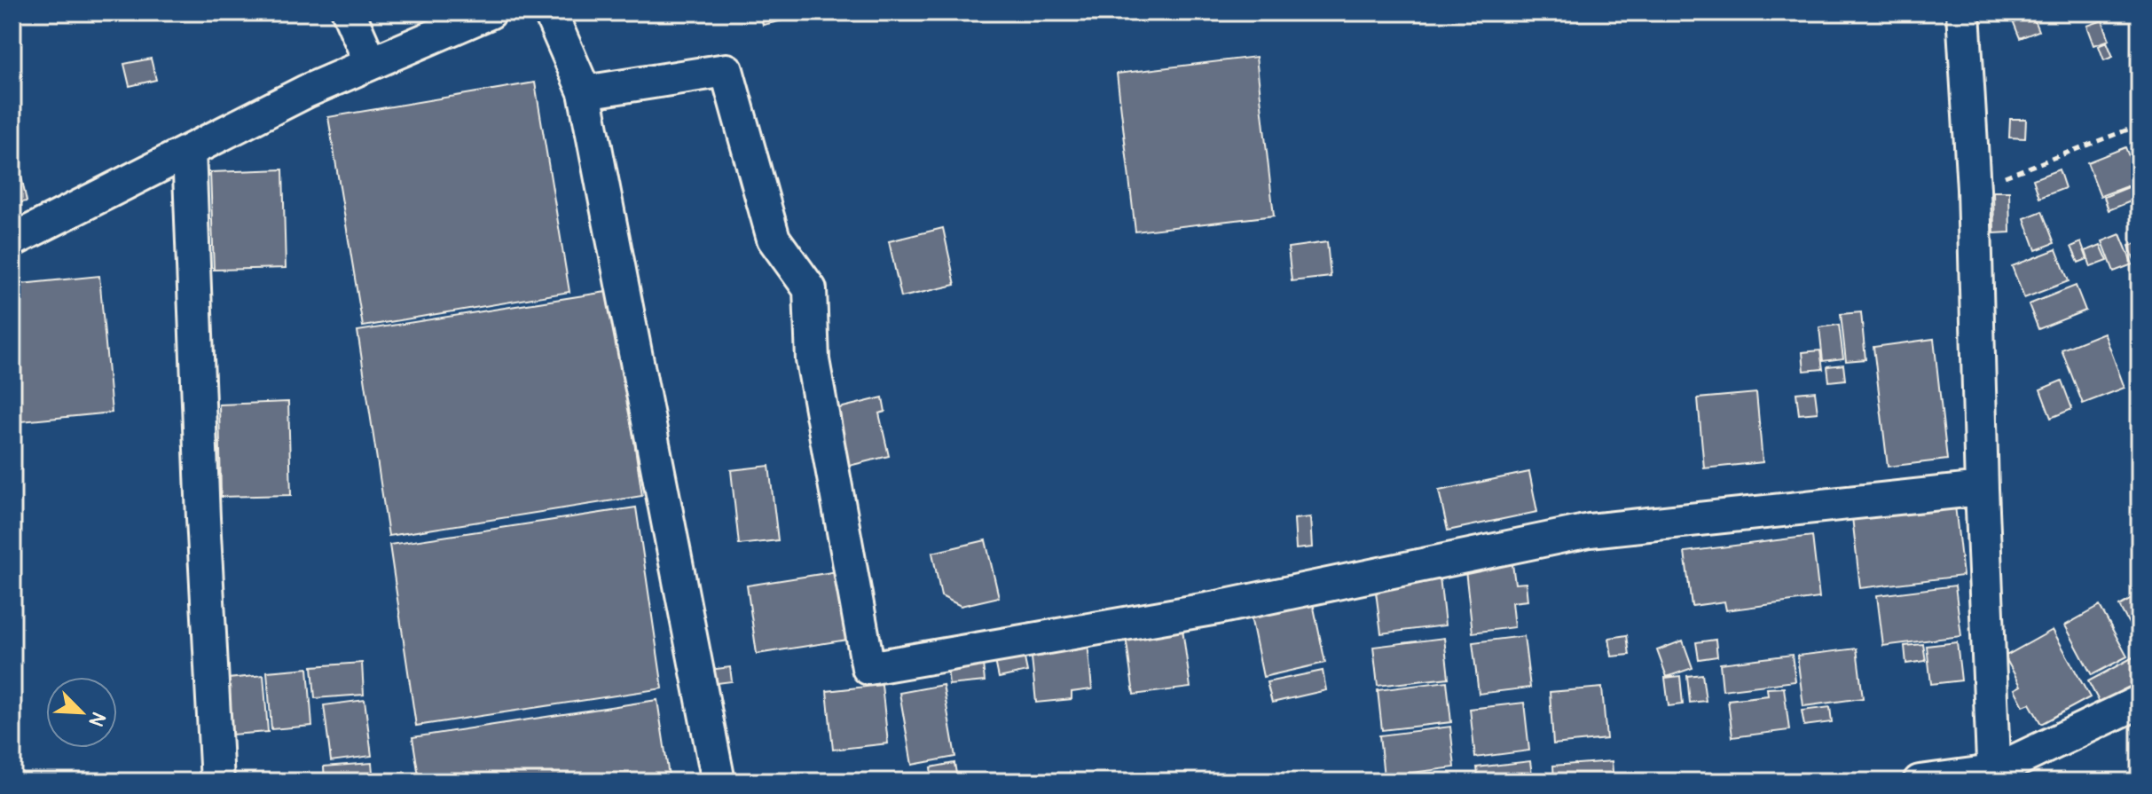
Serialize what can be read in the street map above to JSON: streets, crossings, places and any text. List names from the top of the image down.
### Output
{
  "north": "bottom right"
}
